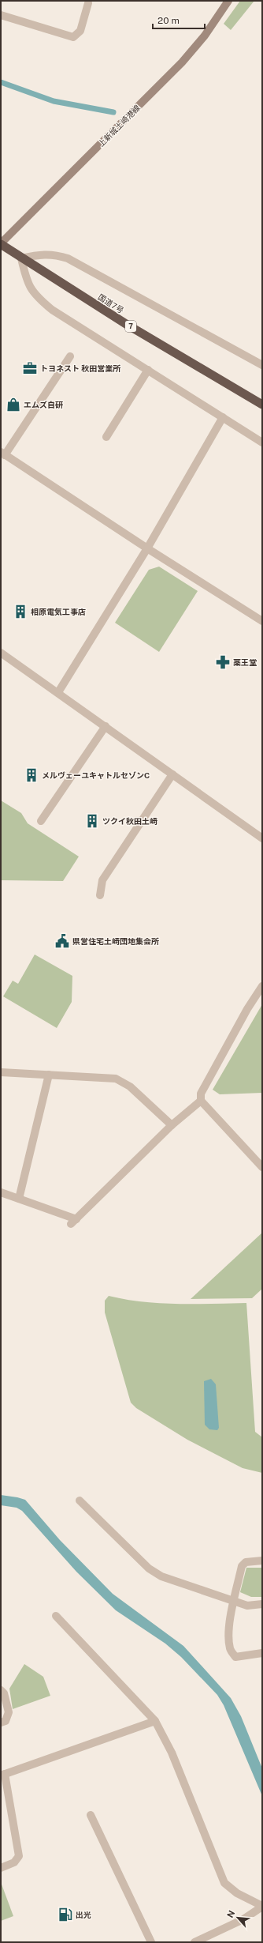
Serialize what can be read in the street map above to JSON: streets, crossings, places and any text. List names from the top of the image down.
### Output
{
  "streets": {
    "highway": ["国道7号", "7"],
    "main road": ["上新城土崎港線"]
  },
  "crossings": [
    ["上新城土崎港線", "国道7号"]
  ],
  "places": {
    "office": ["トヨネスト 秋田営業所"],
    "shop": ["エムズ自研"],
    "building": ["相原電気工事店", "メルヴェーユキャトルセゾンC", "ツクイ秋田土崎"],
    "pharmacy": ["薬王堂"],
    "public building": ["県営住宅土崎団地集会所"],
    "fuel station": ["出光"]
  },
  "scale_bar": "20 m",
  "north": "top left"
}
